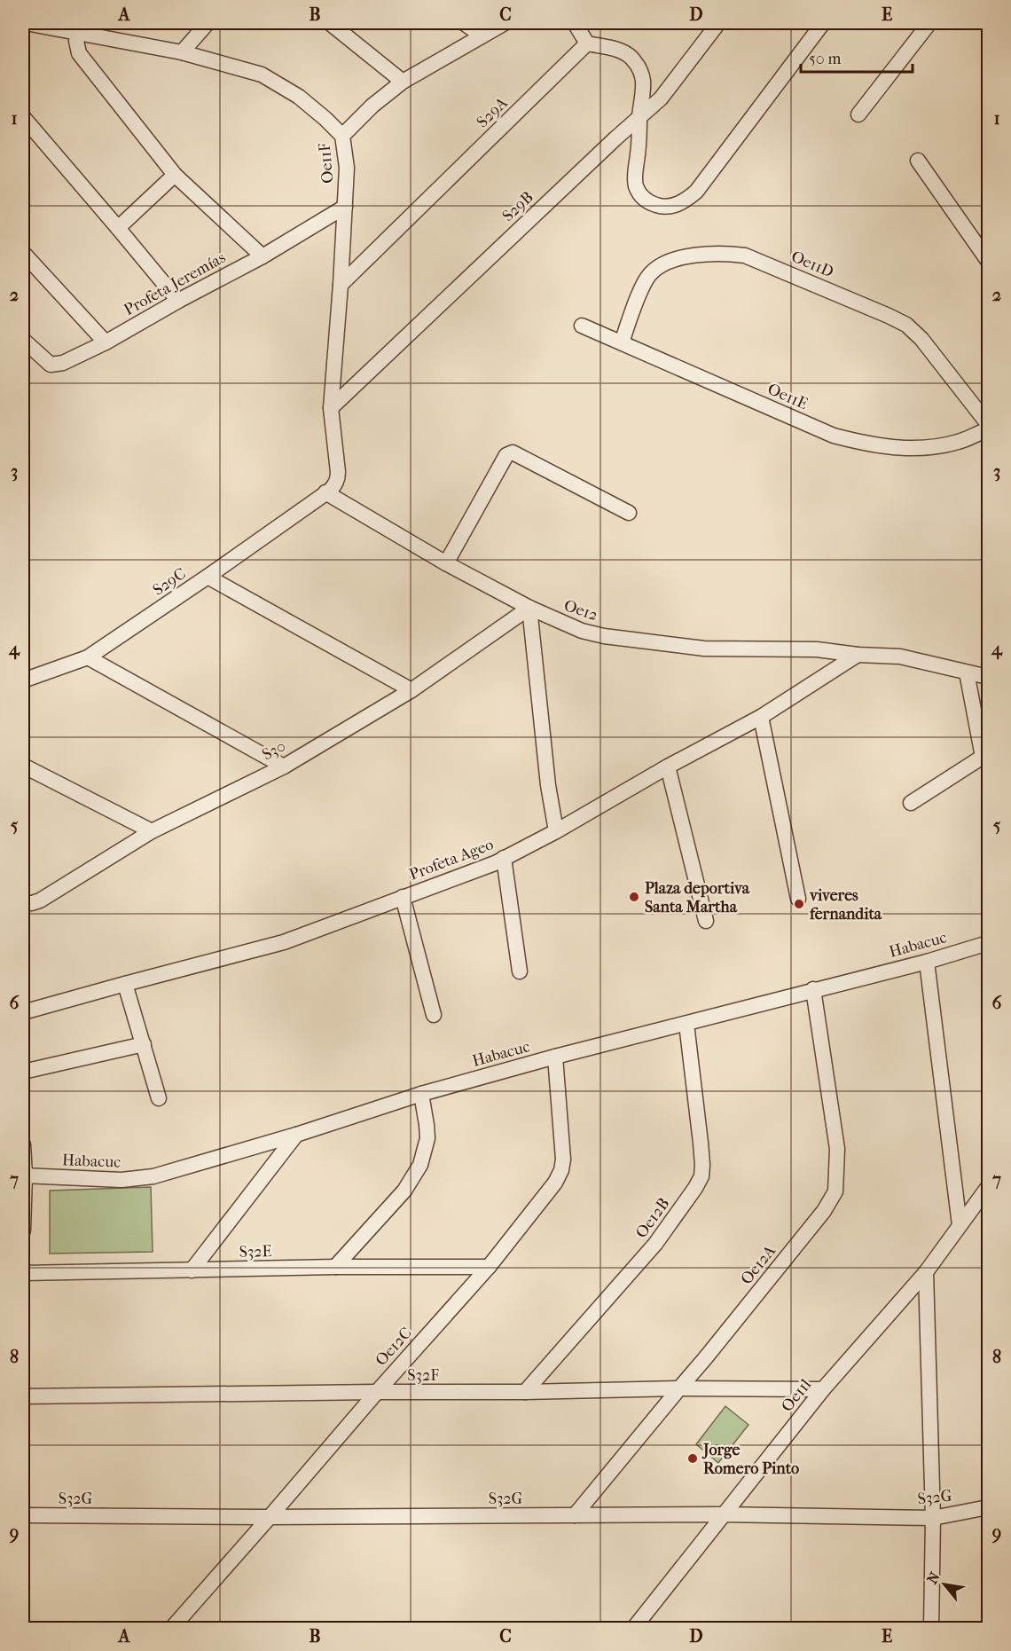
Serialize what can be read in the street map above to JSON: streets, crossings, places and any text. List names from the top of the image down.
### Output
{
  "streets": {
    "street": [
      "S29A",
      "Oe11F",
      "S29B",
      "Oe11D",
      "Profeta Jeremías",
      "Oe11E",
      "S29C",
      "Oe12",
      "S30",
      "Profeta Ageo",
      "Habacuc",
      "Oe12B",
      "S32E",
      "Oe12A",
      "Oe12C",
      "S32F",
      "Oe11l",
      "S32G"
    ]
  },
  "crossings": [
    ["S29A", "Oe11F"],
    ["Oe11F", "S29B"],
    ["Oe11F", "Profeta Jeremías"],
    ["Oe11F", "S29C"],
    ["Oe11F", "Oe12"],
    ["Oe11D", "Oe11E"],
    ["S29C", "Oe12"],
    ["Oe12", "S30"],
    ["Oe12", "Profeta Ageo"],
    ["Habacuc", "Oe12B"],
    ["Habacuc", "Oe12A"],
    ["Habacuc", "Oe12C"],
    ["Oe12B", "S32F"],
    ["S32E", "Oe12C"],
    ["Oe12A", "S32F"],
    ["Oe12A", "S32G"],
    ["Oe12C", "S32F"],
    ["Oe12C", "S32G"],
    ["S32F", "Oe11l"],
    ["Oe11l", "S32G"]
  ],
  "places": ["Plaza deportiva Santa Martha", "viveres fernandita", "Jorge Romero Pinto"],
  "scale_bar": "50 m",
  "north": "top left",
  "grid": {
    "columns": [
      "A",
      "B",
      "C",
      "D",
      "E"
    ],
    "rows": [
      "1",
      "2",
      "3",
      "4",
      "5",
      "6",
      "7",
      "8",
      "9"
    ]
  }
}
